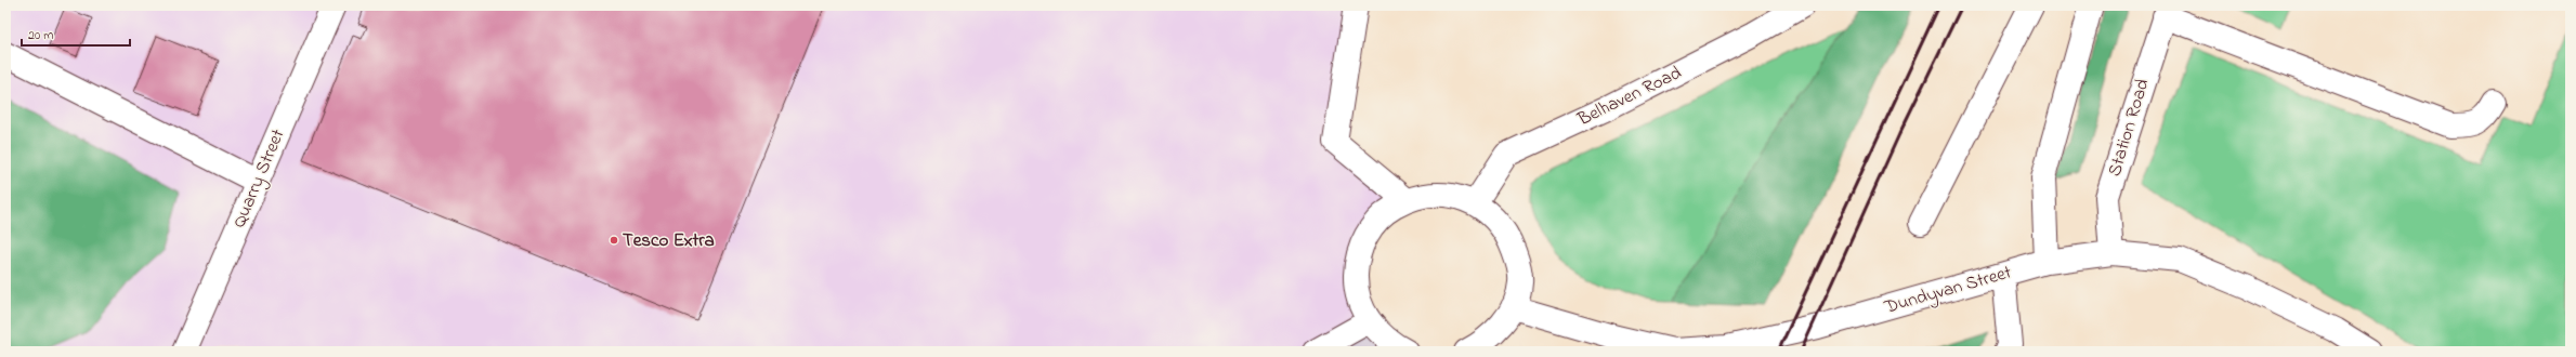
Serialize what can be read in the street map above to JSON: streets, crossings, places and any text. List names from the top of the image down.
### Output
{
  "streets": {
    "street": [
      "Belhaven Road",
      "Station Road",
      "Quarry Street",
      "Dundyvan Street"
    ]
  },
  "crossings": [
    ["Station Road", "Dundyvan Street"]
  ],
  "places": ["Tesco Extra"],
  "scale_bar": "20 m"
}
